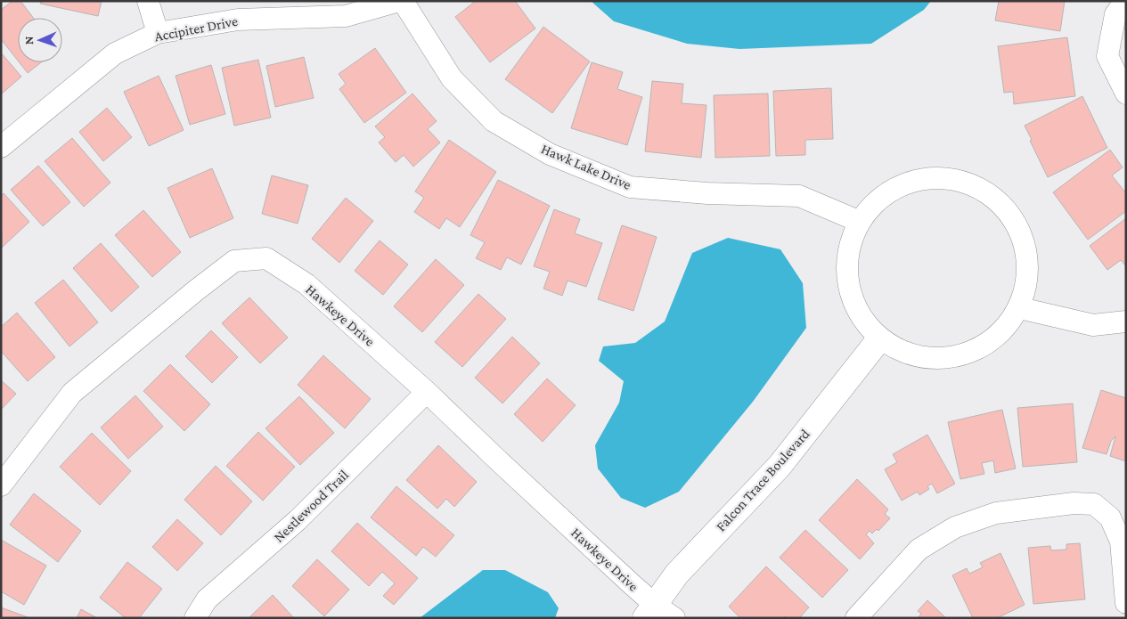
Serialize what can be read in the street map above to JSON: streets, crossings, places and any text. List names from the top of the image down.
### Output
{
  "streets": {
    "street": [
      "Accipiter Drive",
      "Hawk Lake Drive",
      "Hawkeye Drive",
      "Falcon Trace Boulevard",
      "Nestlewood Trail"
    ]
  },
  "crossings": [
    ["Accipiter Drive", "Hawk Lake Drive"],
    ["Hawkeye Drive", "Falcon Trace Boulevard"],
    ["Hawkeye Drive", "Nestlewood Trail"]
  ],
  "north": "left"
}
